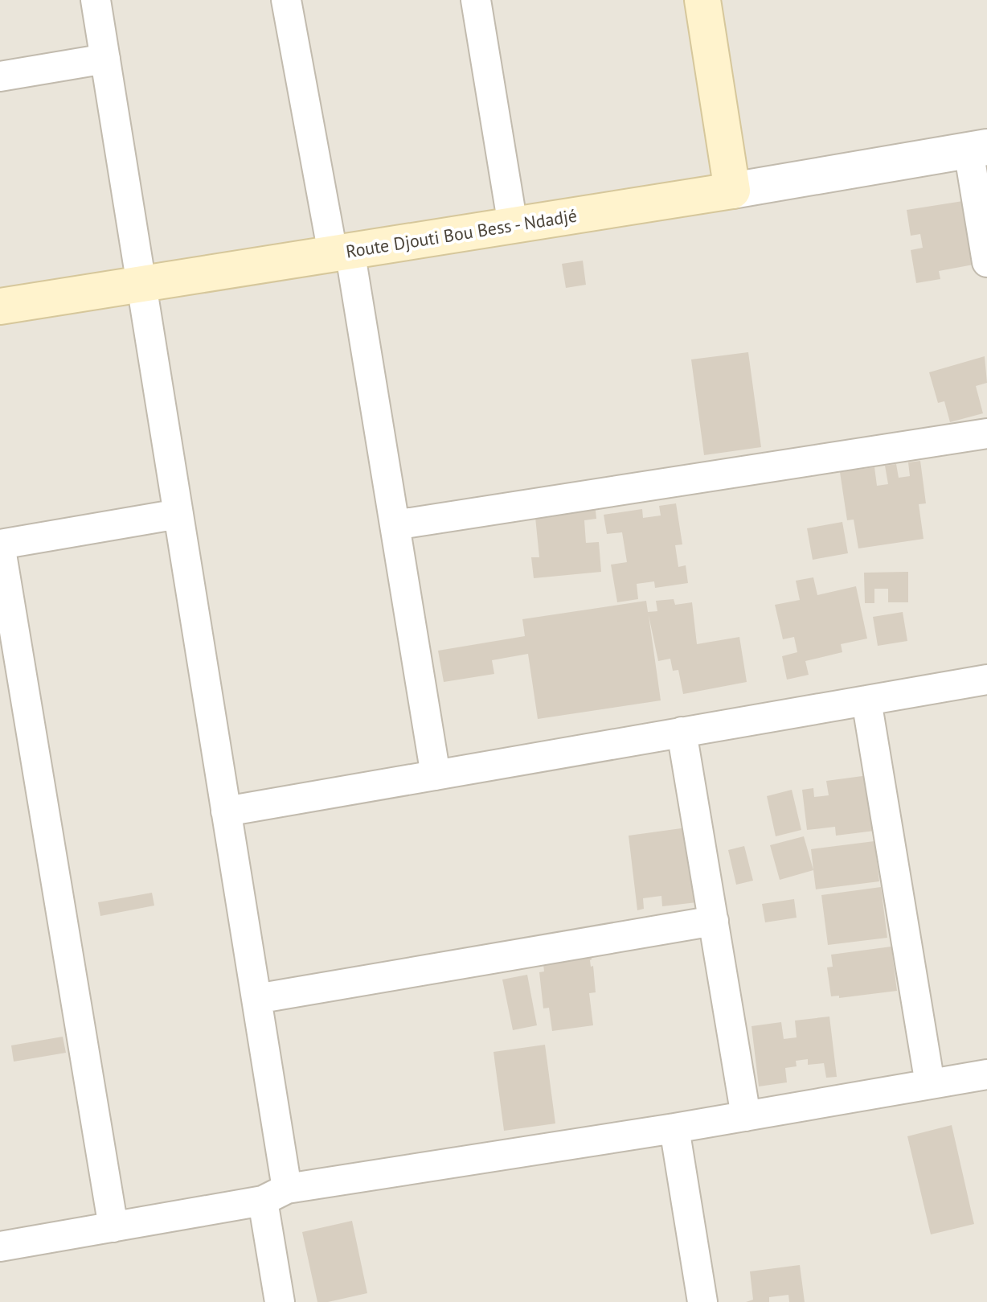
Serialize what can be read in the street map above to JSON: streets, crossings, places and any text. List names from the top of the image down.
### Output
{
  "streets": {
    "main road": ["Route Djouti Bou Bess - Ndadjé"]
  }
}
